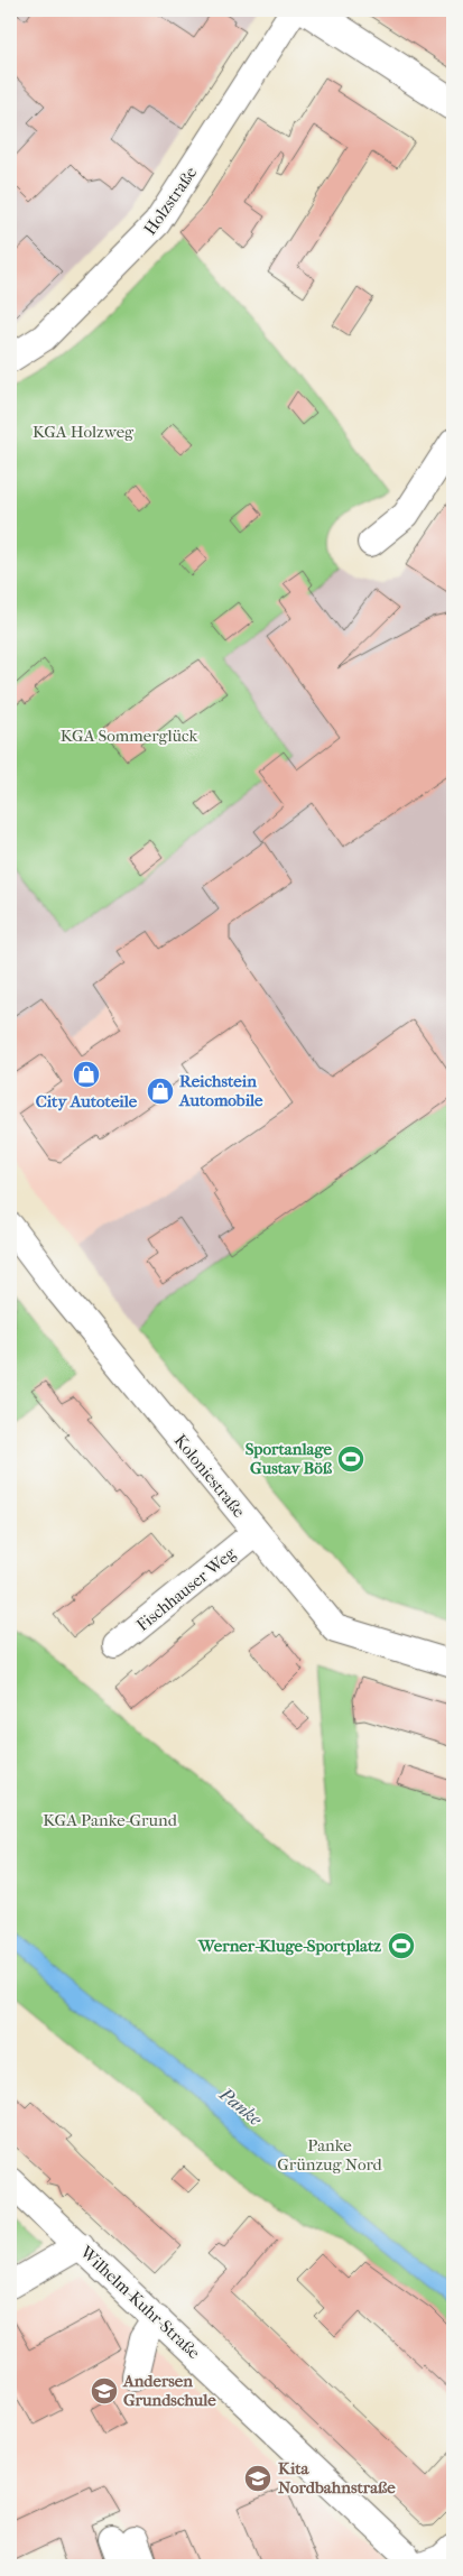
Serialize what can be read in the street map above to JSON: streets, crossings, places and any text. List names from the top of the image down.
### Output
{
  "streets": {
    "street": [
      "Holzstraße",
      "Koloniestraße",
      "Fischhauser Weg",
      "Wilhelm-Kuhr-Straße"
    ]
  },
  "crossings": [
    ["Koloniestraße", "Fischhauser Weg"]
  ],
  "water": ["Panke"],
  "parks": [
    "KGA Holzweg",
    "KGA Sommerglück",
    "KGA Panke-Grund",
    "Panke Grünzug Nord"
  ],
  "places": {
    "shop": ["City Autoteile", "Reichstein Automobile"],
    "sports": ["Sportanlage Gustav Böß", "Werner-Kluge-Sportplatz"],
    "school or university": ["Andersen Grundschule", "Kita Nordbahnstraße"]
  }
}
